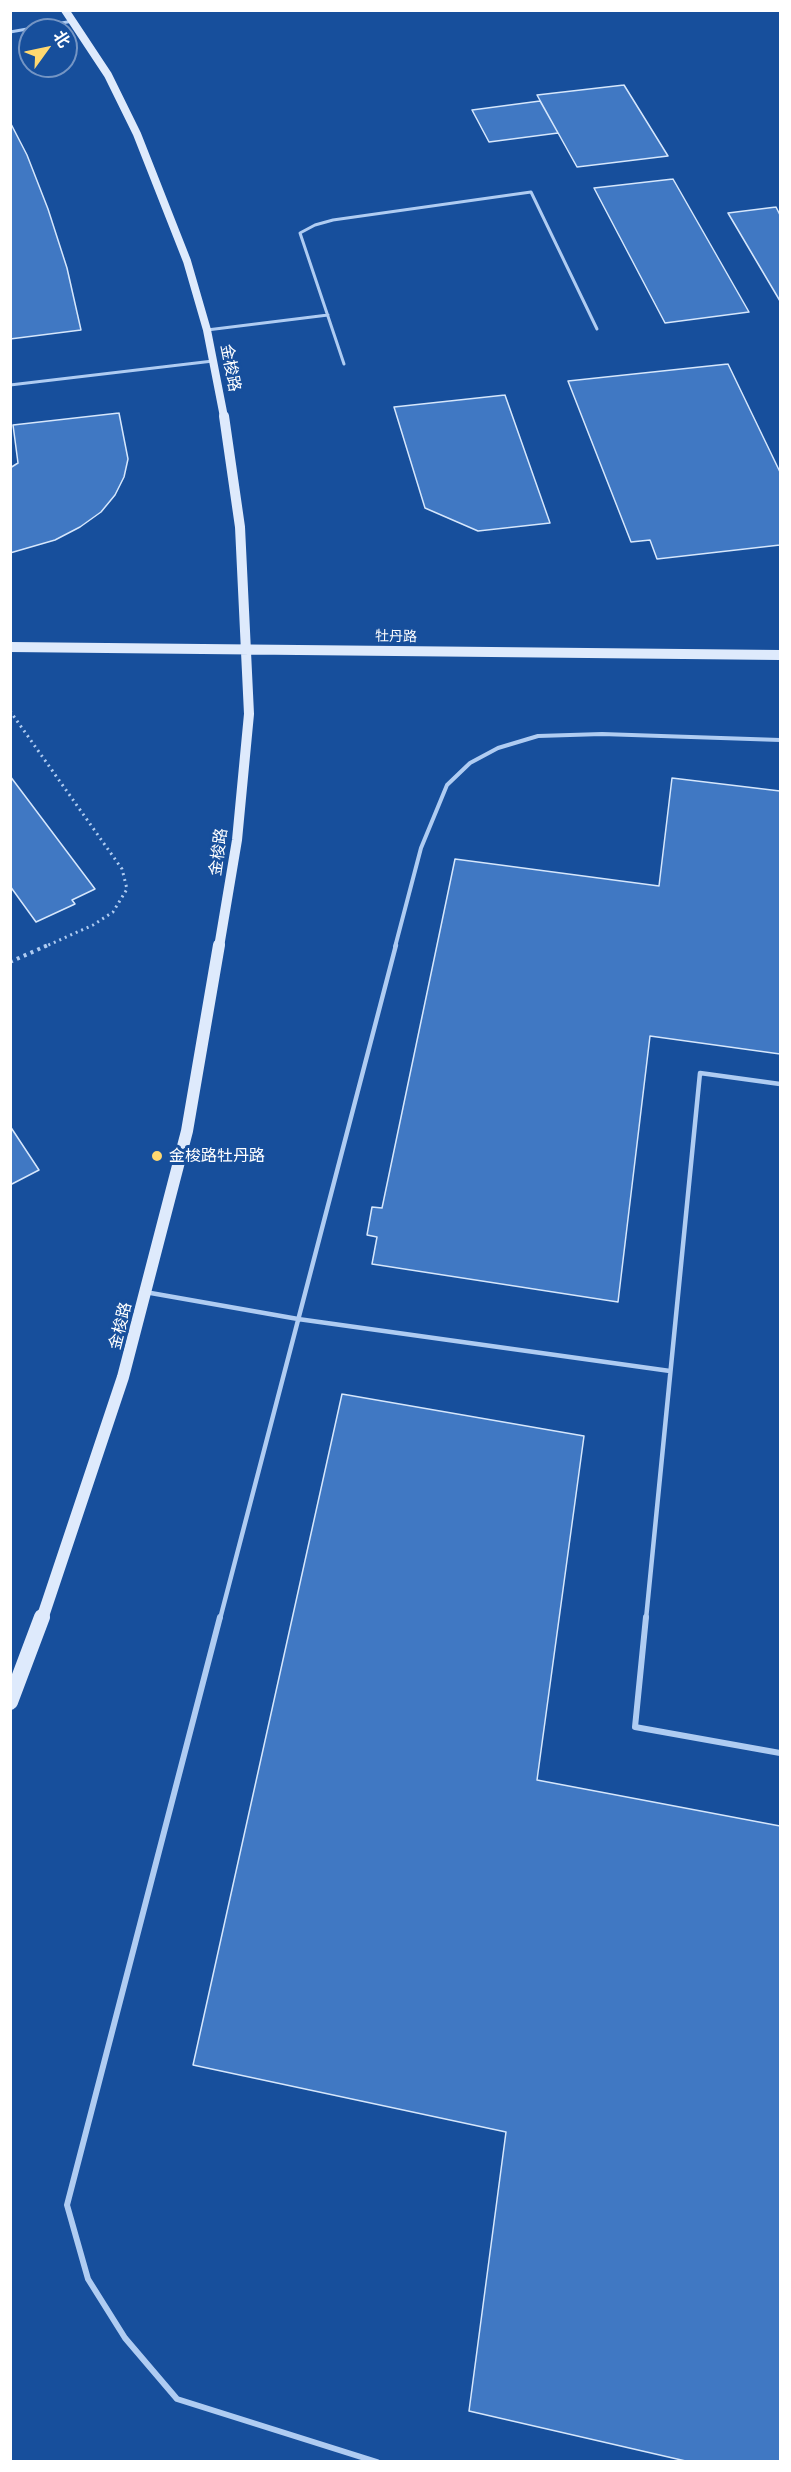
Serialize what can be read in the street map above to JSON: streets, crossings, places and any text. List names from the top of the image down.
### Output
{
  "streets": {
    "street": ["金梭路", "牡丹路"]
  },
  "crossings": [
    ["金梭路", "牡丹路"]
  ],
  "places": ["金梭路牡丹路"],
  "north": "top right"
}
